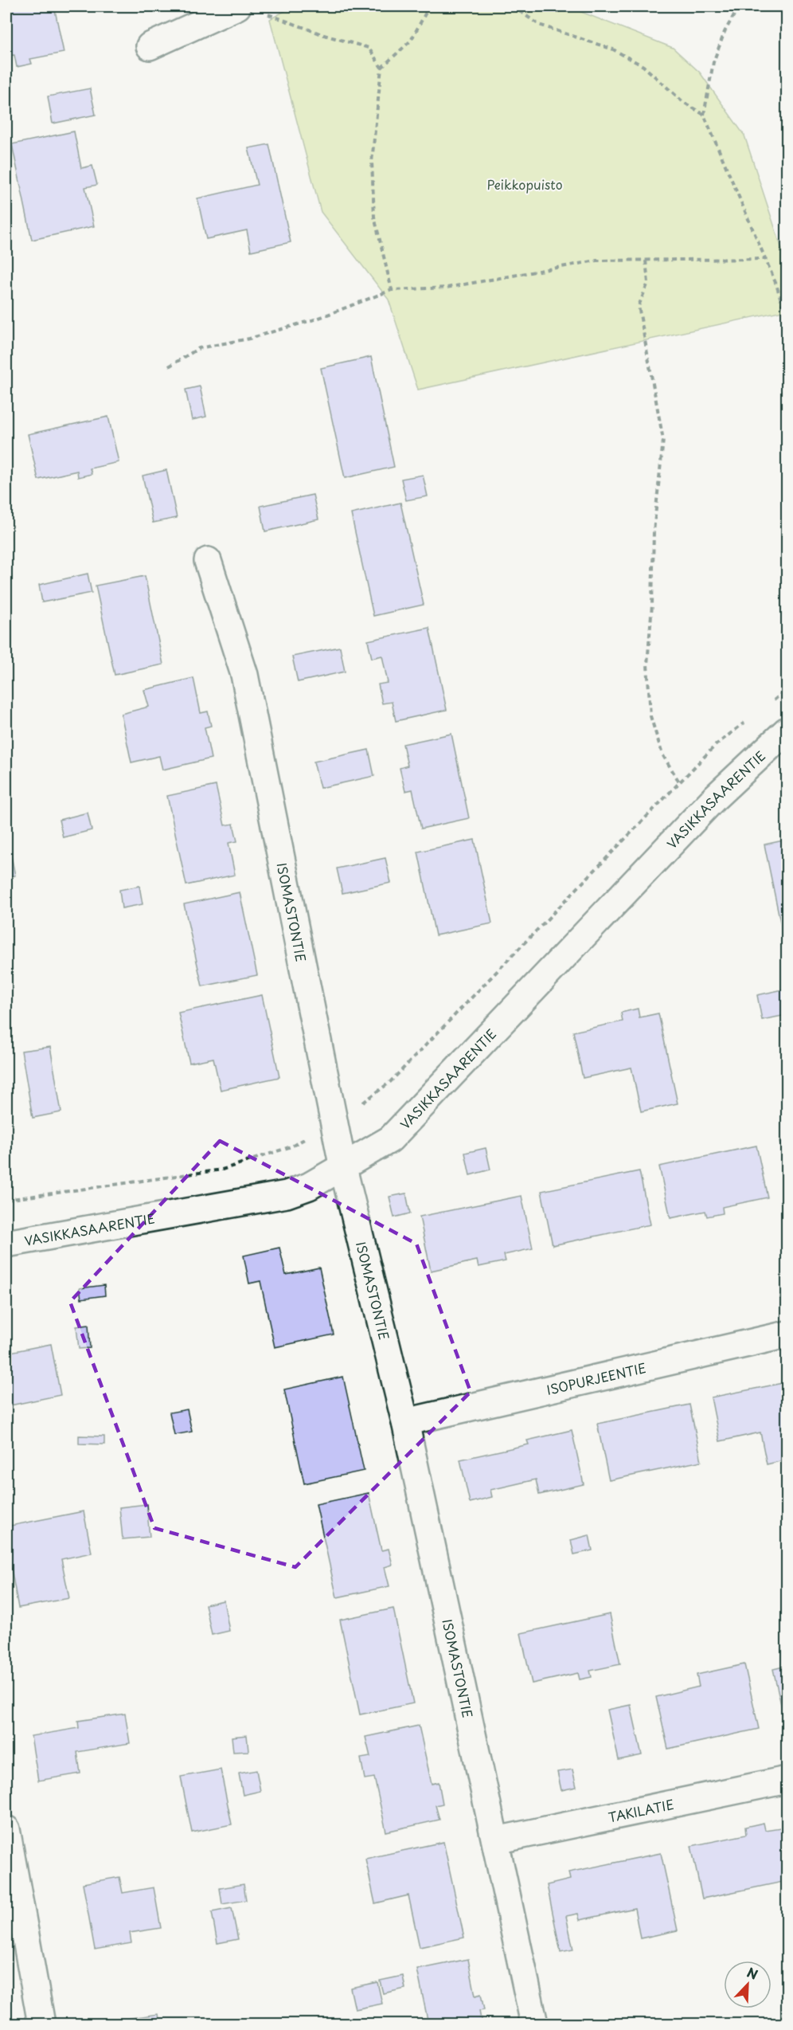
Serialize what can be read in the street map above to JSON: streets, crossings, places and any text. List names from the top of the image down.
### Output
{
  "streets": {
    "street": [
      "VASIKKASAARENTIE",
      "ISOMASTONTIE",
      "ISOPURJEENTIE",
      "TAKILATIE"
    ]
  },
  "crossings": [
    ["VASIKKASAARENTIE", "ISOMASTONTIE"],
    ["ISOMASTONTIE", "ISOPURJEENTIE"],
    ["ISOMASTONTIE", "TAKILATIE"]
  ],
  "parks": ["Peikkopuisto"],
  "north": "top right"
}
